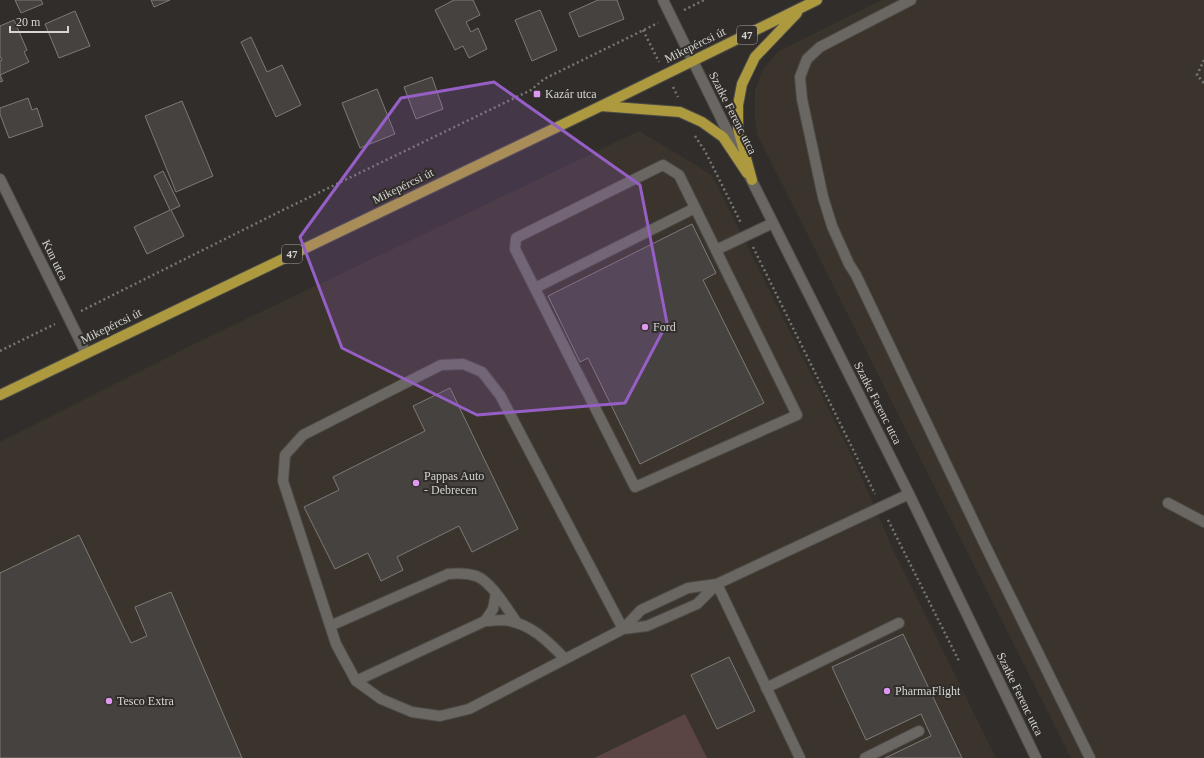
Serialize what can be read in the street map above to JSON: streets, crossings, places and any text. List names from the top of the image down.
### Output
{
  "streets": {
    "main road": ["47", "Mikepércsi út"],
    "street": ["Szatke Ferenc utca", "Kun utca"]
  },
  "crossings": [
    ["Mikepércsi út", "Szatke Ferenc utca"],
    ["Mikepércsi út", "Kun utca"]
  ],
  "places": {
    "transit": ["Kazár utca"],
    "other": [
      "Ford",
      "Pappas Auto - Debrecen",
      "PharmaFlight",
      "Tesco Extra"
    ]
  },
  "scale_bar": "20 m"
}
